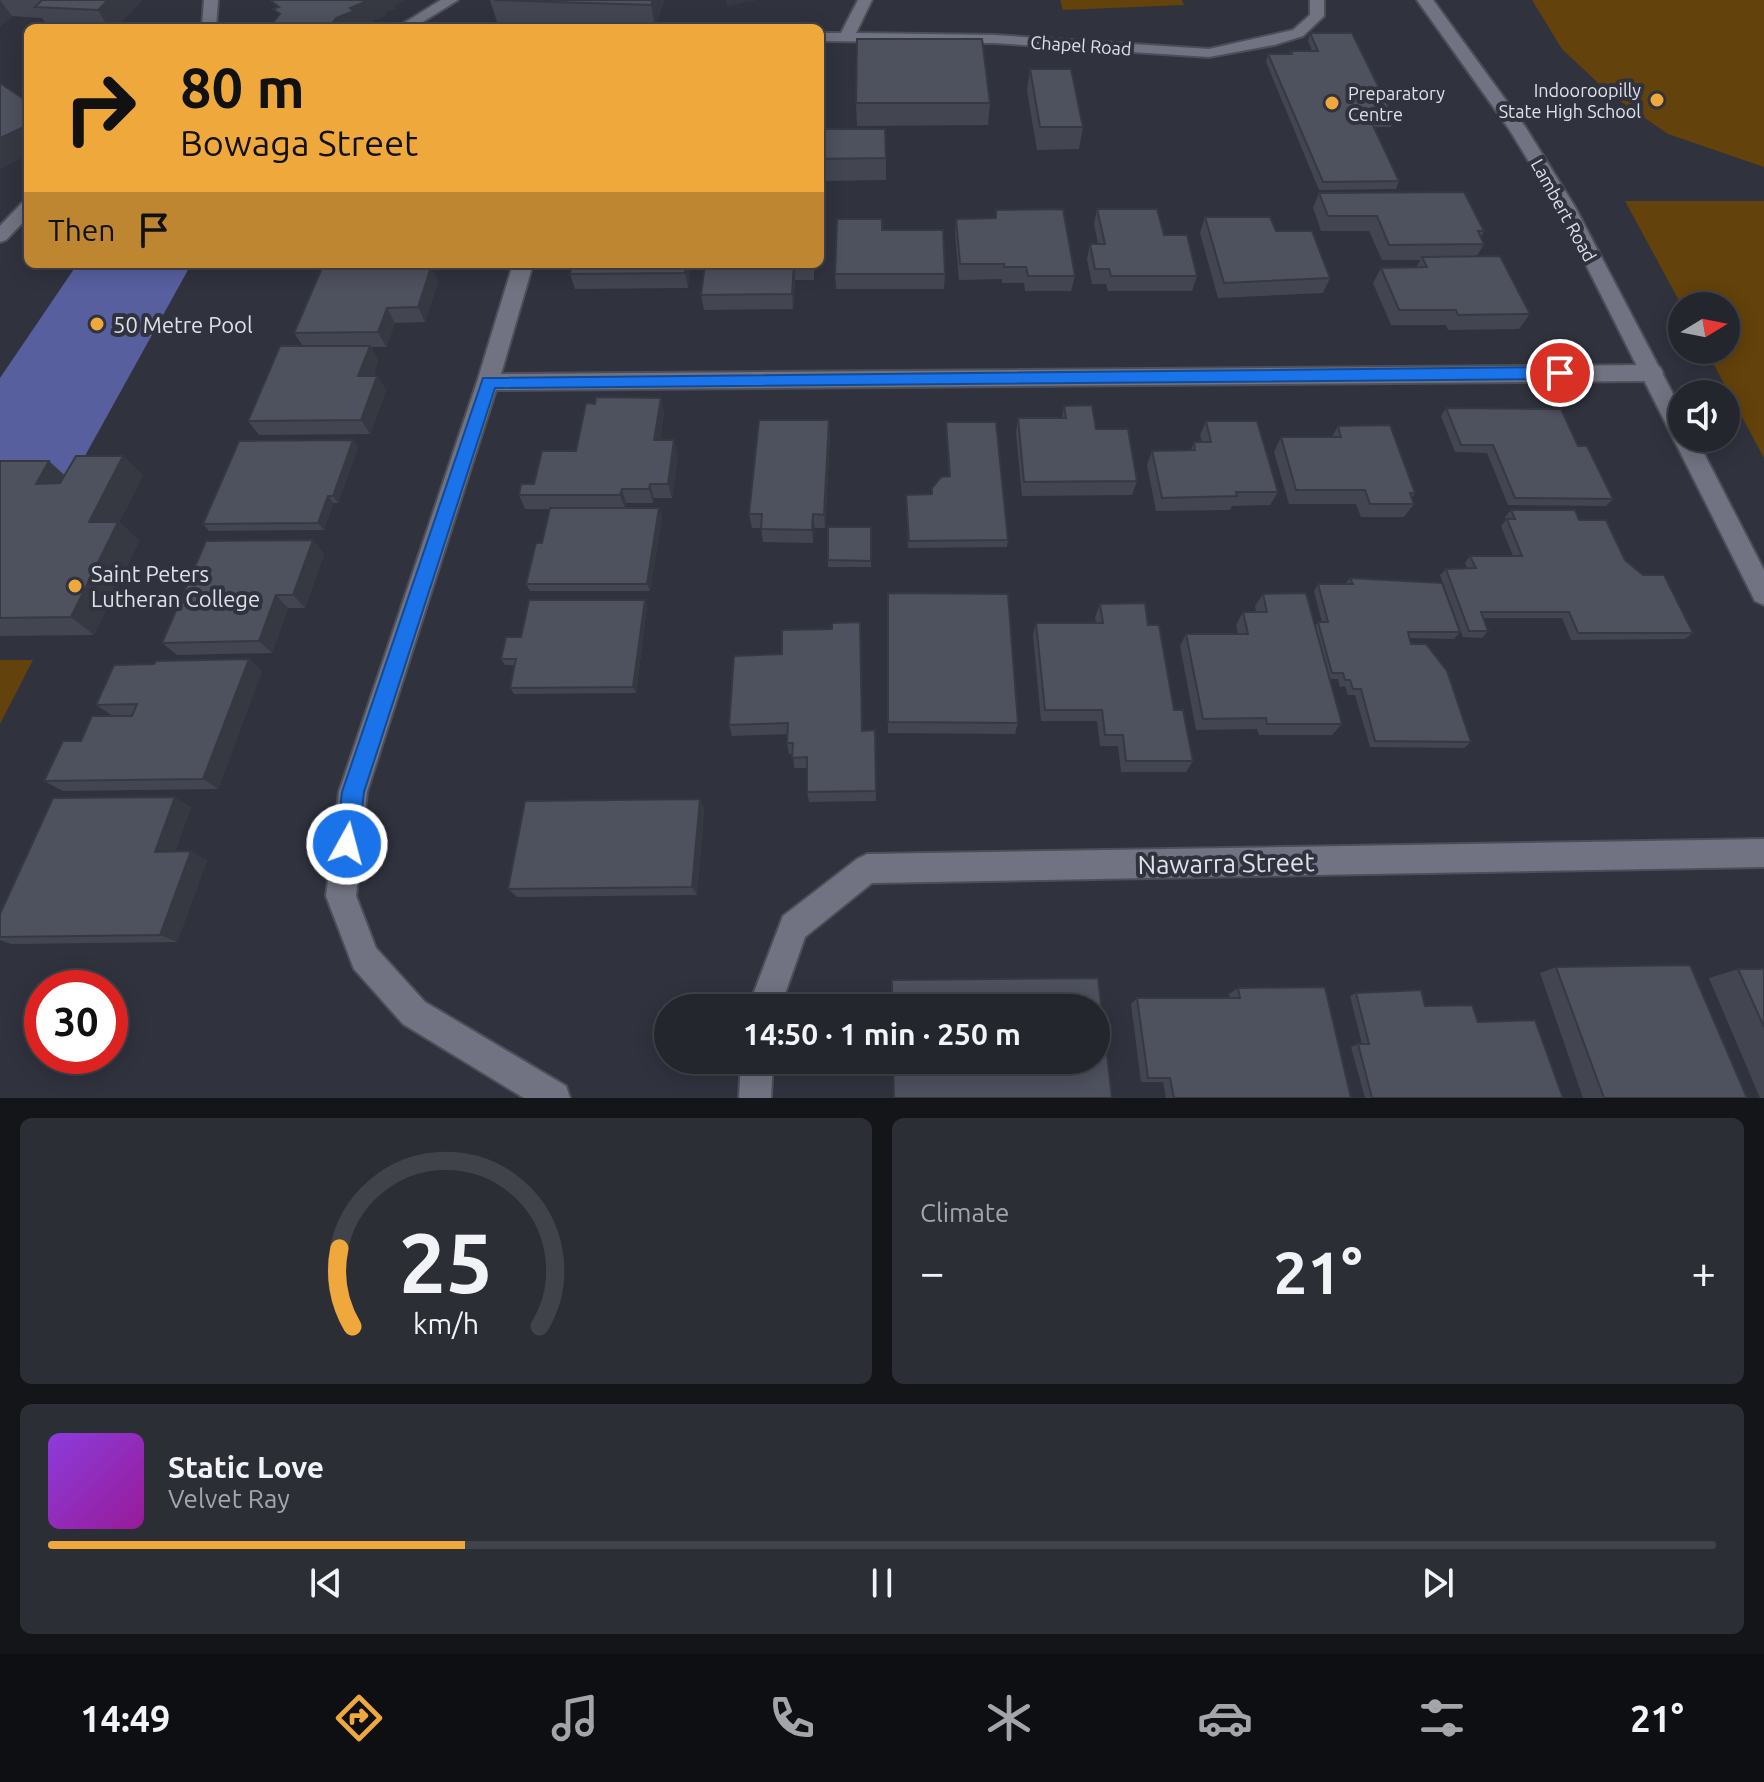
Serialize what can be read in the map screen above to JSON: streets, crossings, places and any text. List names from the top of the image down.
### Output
{
  "streets": {
    "street": ["Lambert Road", "Nawarra Street"],
    "lane": ["Chapel Road"]
  },
  "places": [
    "Indooroopilly State High School",
    "Preparatory Centre",
    "50 Metre Pool",
    "Saint Peters Lutheran College"
  ],
  "north": "right",
  "page": {
    "turn": ["80 m", "Bowaga Street"],
    "then": "Then",
    "limit": "30",
    "trip": "14:50 · 1 min · 250 m",
    "tile": "Climate",
    "heat": ["−", "21°", "+"],
    "song": ["Static Love", "Velvet Ray"],
    "tabs": ["14:49", "21°"],
    "gauge": ["25", "km/h"]
  }
}
